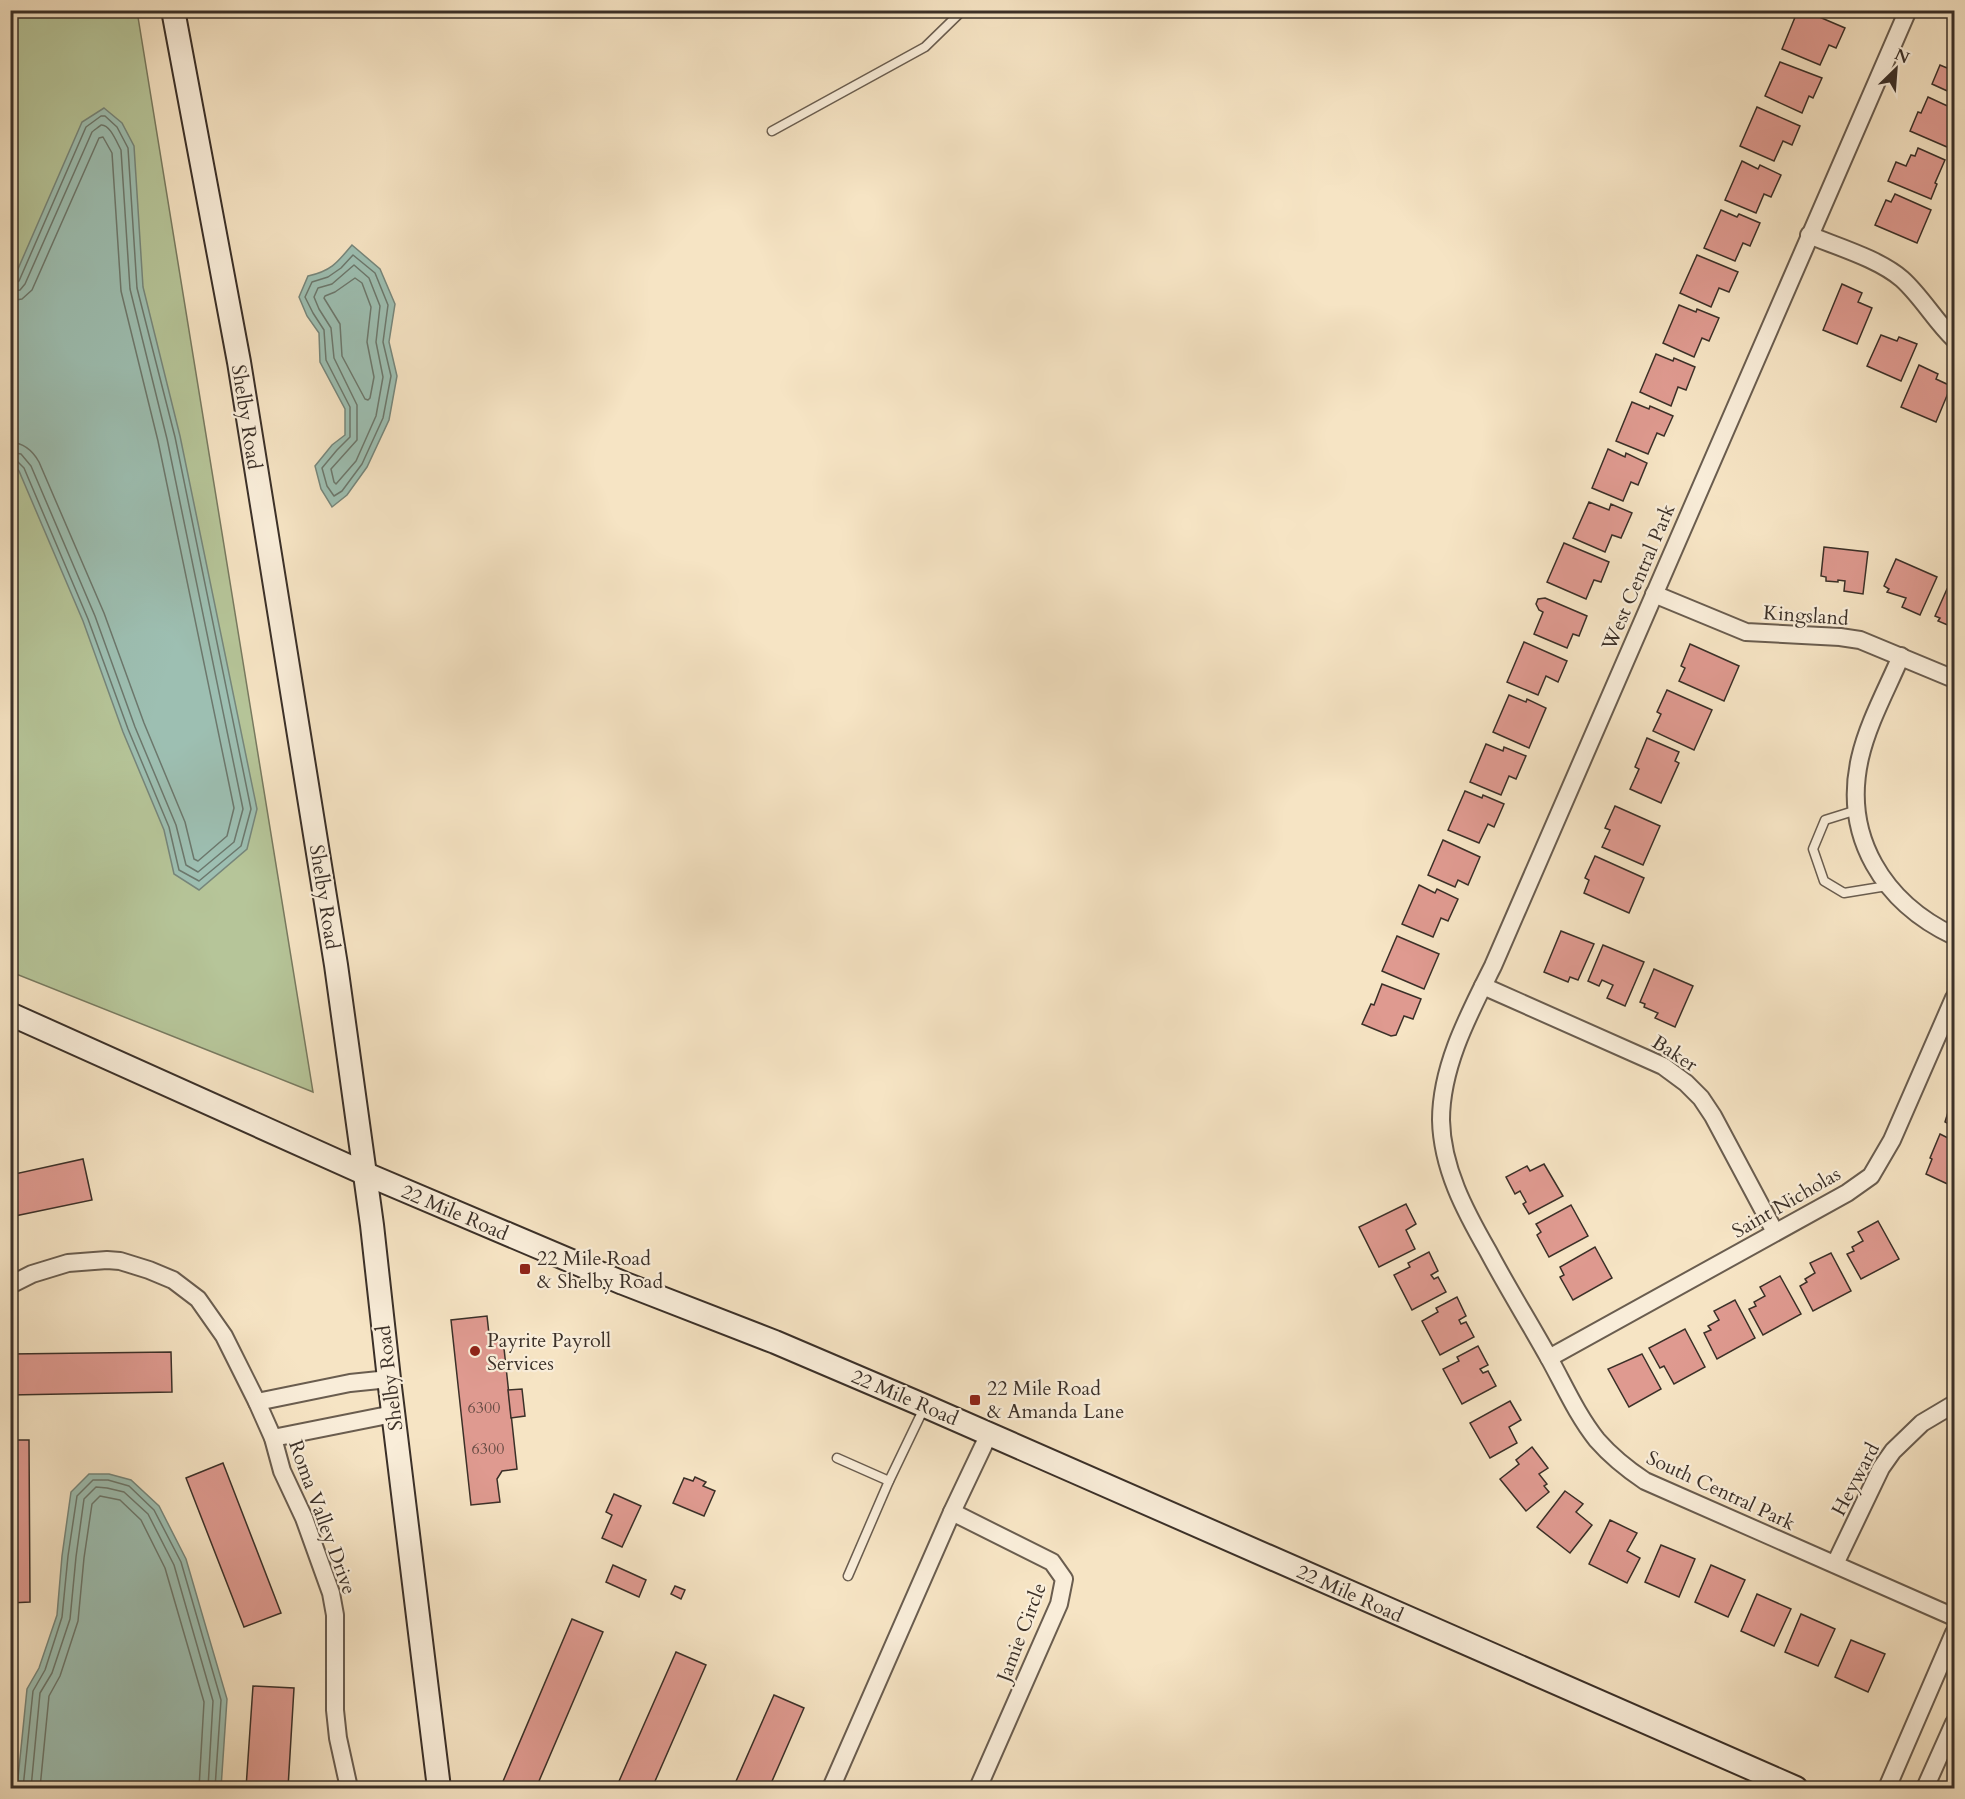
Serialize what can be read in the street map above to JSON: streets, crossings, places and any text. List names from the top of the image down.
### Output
{
  "streets": {
    "street": [
      "Shelby Road",
      "West Central Park",
      "Kingsland",
      "Baker",
      "Saint Nicholas",
      "22 Mile Road",
      "Heyward",
      "South Central Park",
      "Roma Valley Drive",
      "Jamie Circle"
    ]
  },
  "crossings": [
    ["Shelby Road", "22 Mile Road"],
    ["Shelby Road", "Roma Valley Drive"],
    ["West Central Park", "Kingsland"],
    ["West Central Park", "Baker"],
    ["West Central Park", "South Central Park"],
    ["Baker", "Saint Nicholas"],
    ["Saint Nicholas", "South Central Park"],
    ["Heyward", "South Central Park"]
  ],
  "places": {
    "transit": ["22 Mile Road & Shelby Road", "22 Mile Road & Amanda Lane"],
    "other": ["Payrite Payroll Services"]
  },
  "house_numbers": ["6300", "6300"],
  "north": "top right"
}
